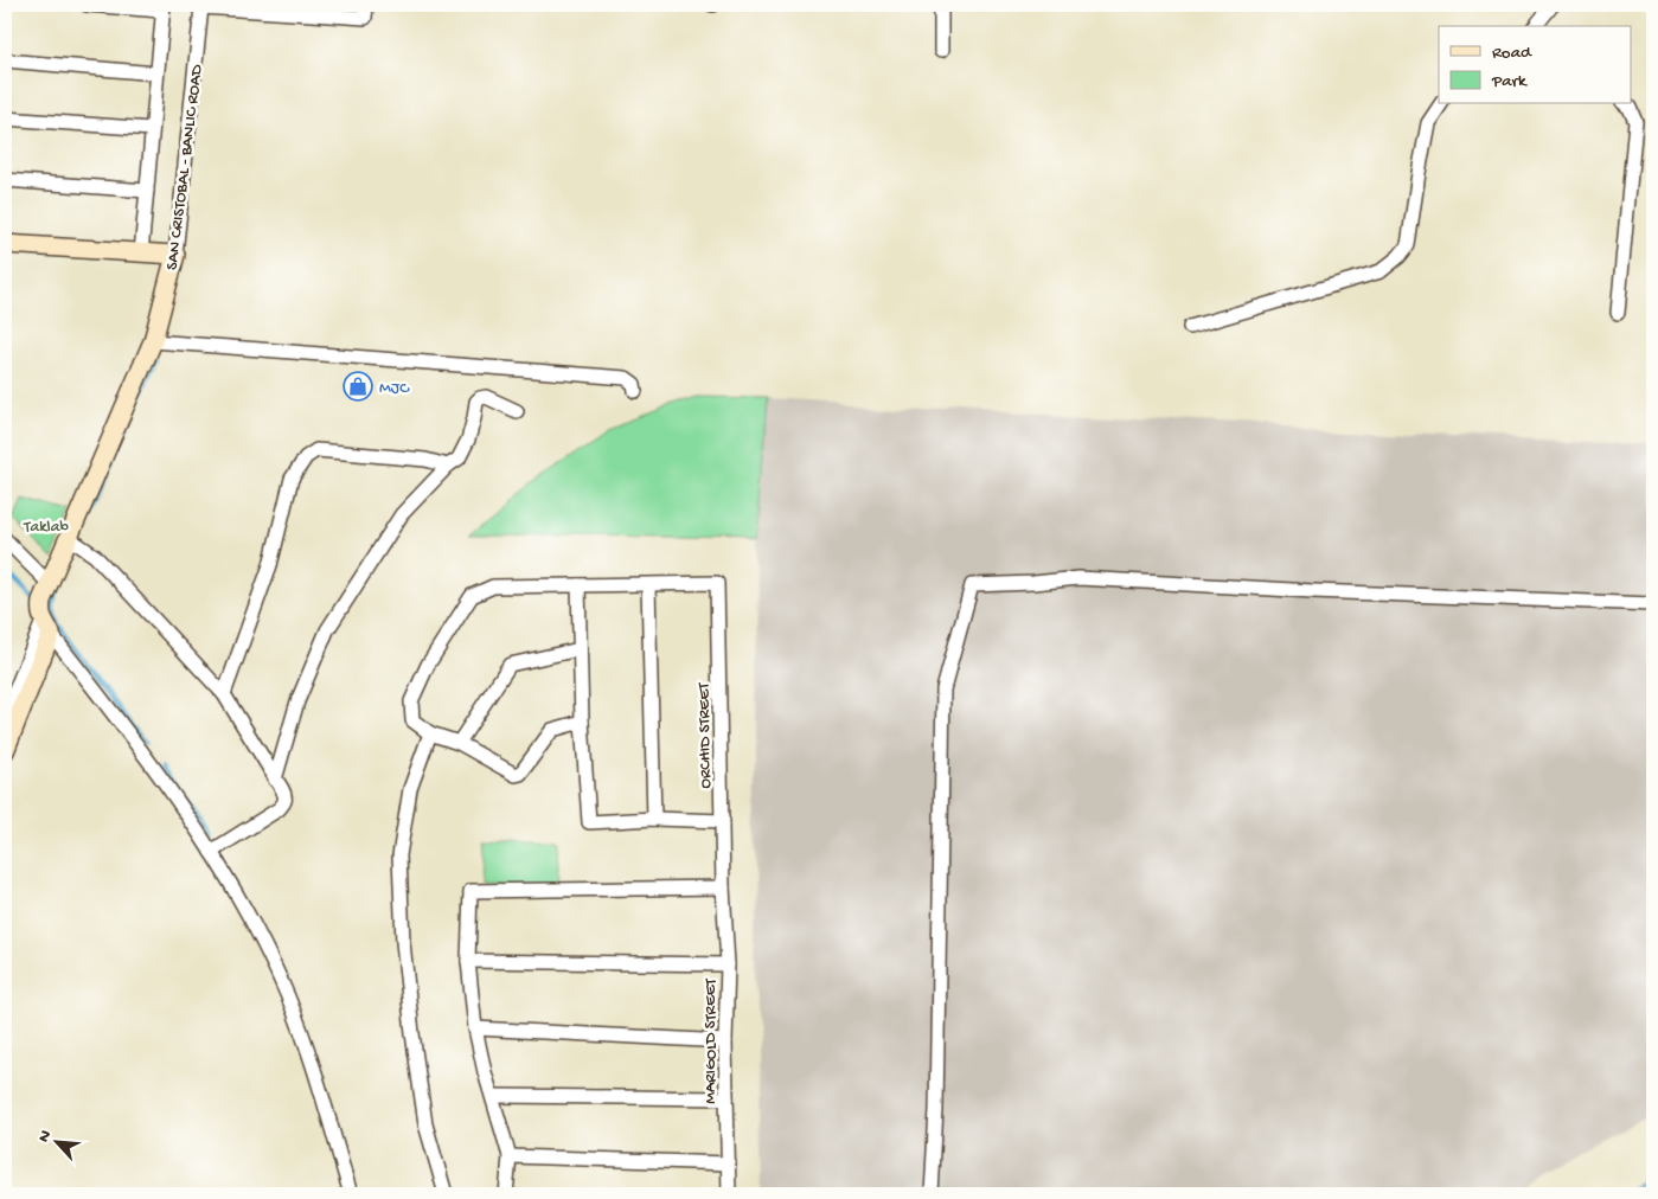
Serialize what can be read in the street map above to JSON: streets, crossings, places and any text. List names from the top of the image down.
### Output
{
  "streets": {
    "street": ["SAN CRISTOBAL - BANLIC ROAD", "ORCHID STREET", "MARIGOLD STREET"]
  },
  "crossings": [
    ["ORCHID STREET", "MARIGOLD STREET"]
  ],
  "parks": ["Taklab"],
  "places": {
    "shop": ["MJC"]
  },
  "legend": ["Road", "Park"],
  "north": "top left"
}
